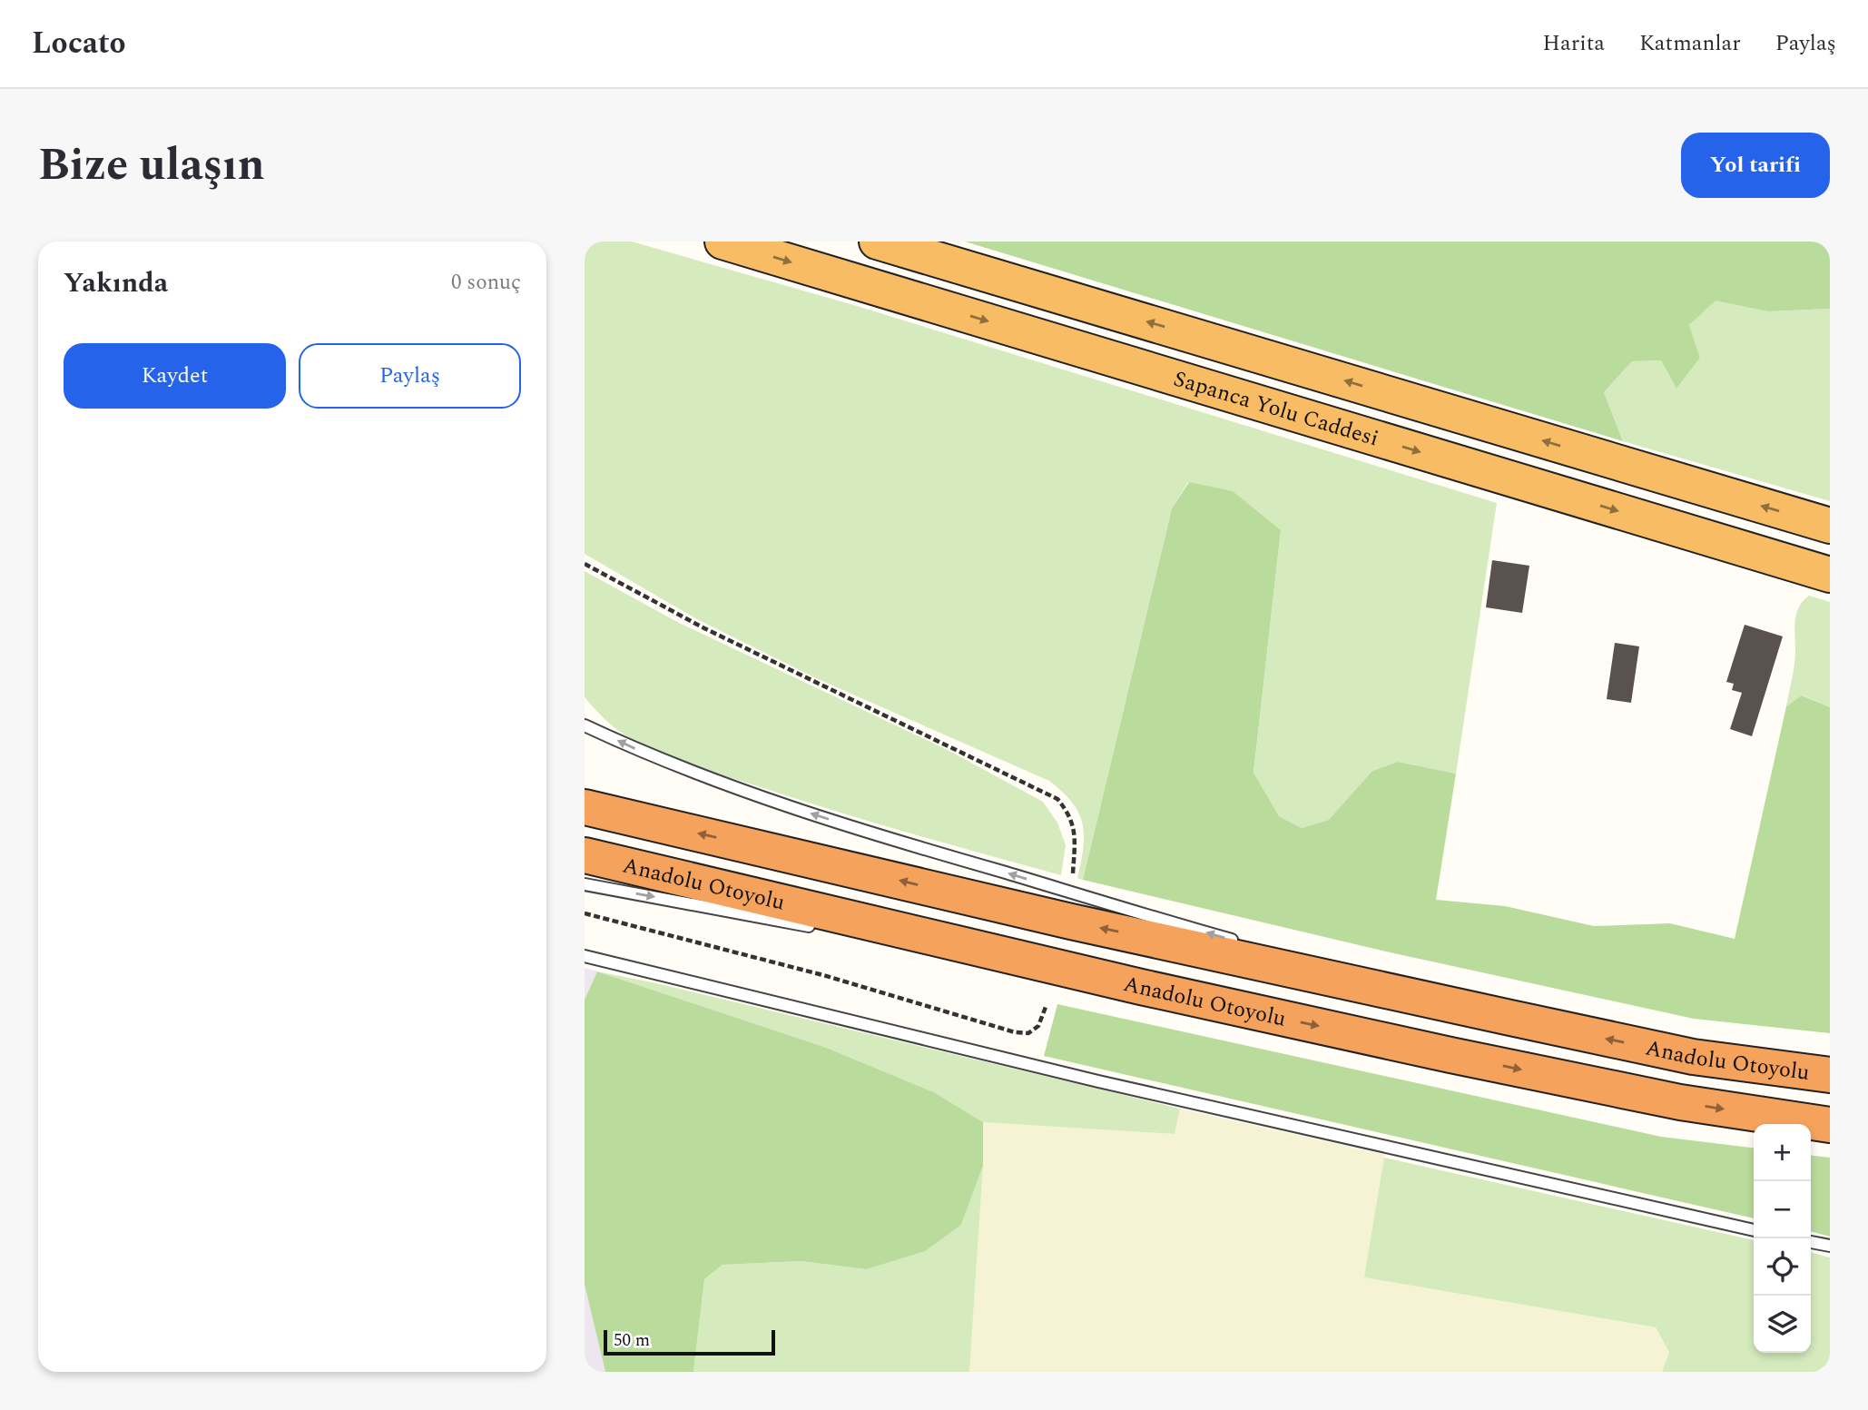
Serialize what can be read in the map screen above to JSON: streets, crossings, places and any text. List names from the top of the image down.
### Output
{
  "streets": {
    "highway": ["Sapanca Yolu Caddesi", "Anadolu Otoyolu"]
  },
  "scale_bar": "50 m",
  "page": {
    "header": "Locato",
    "nav": ["Harita", "Katmanlar", "Paylaş"],
    "title": "Bize ulaşın",
    "buttons": [
      "Yol tarifi",
      ["Kaydet", "Paylaş"]
    ],
    "heading": ["Yakında", "0 sonuç"],
    "map_buttons": ["+", "−"],
    "scale": "50 m"
  }
}
